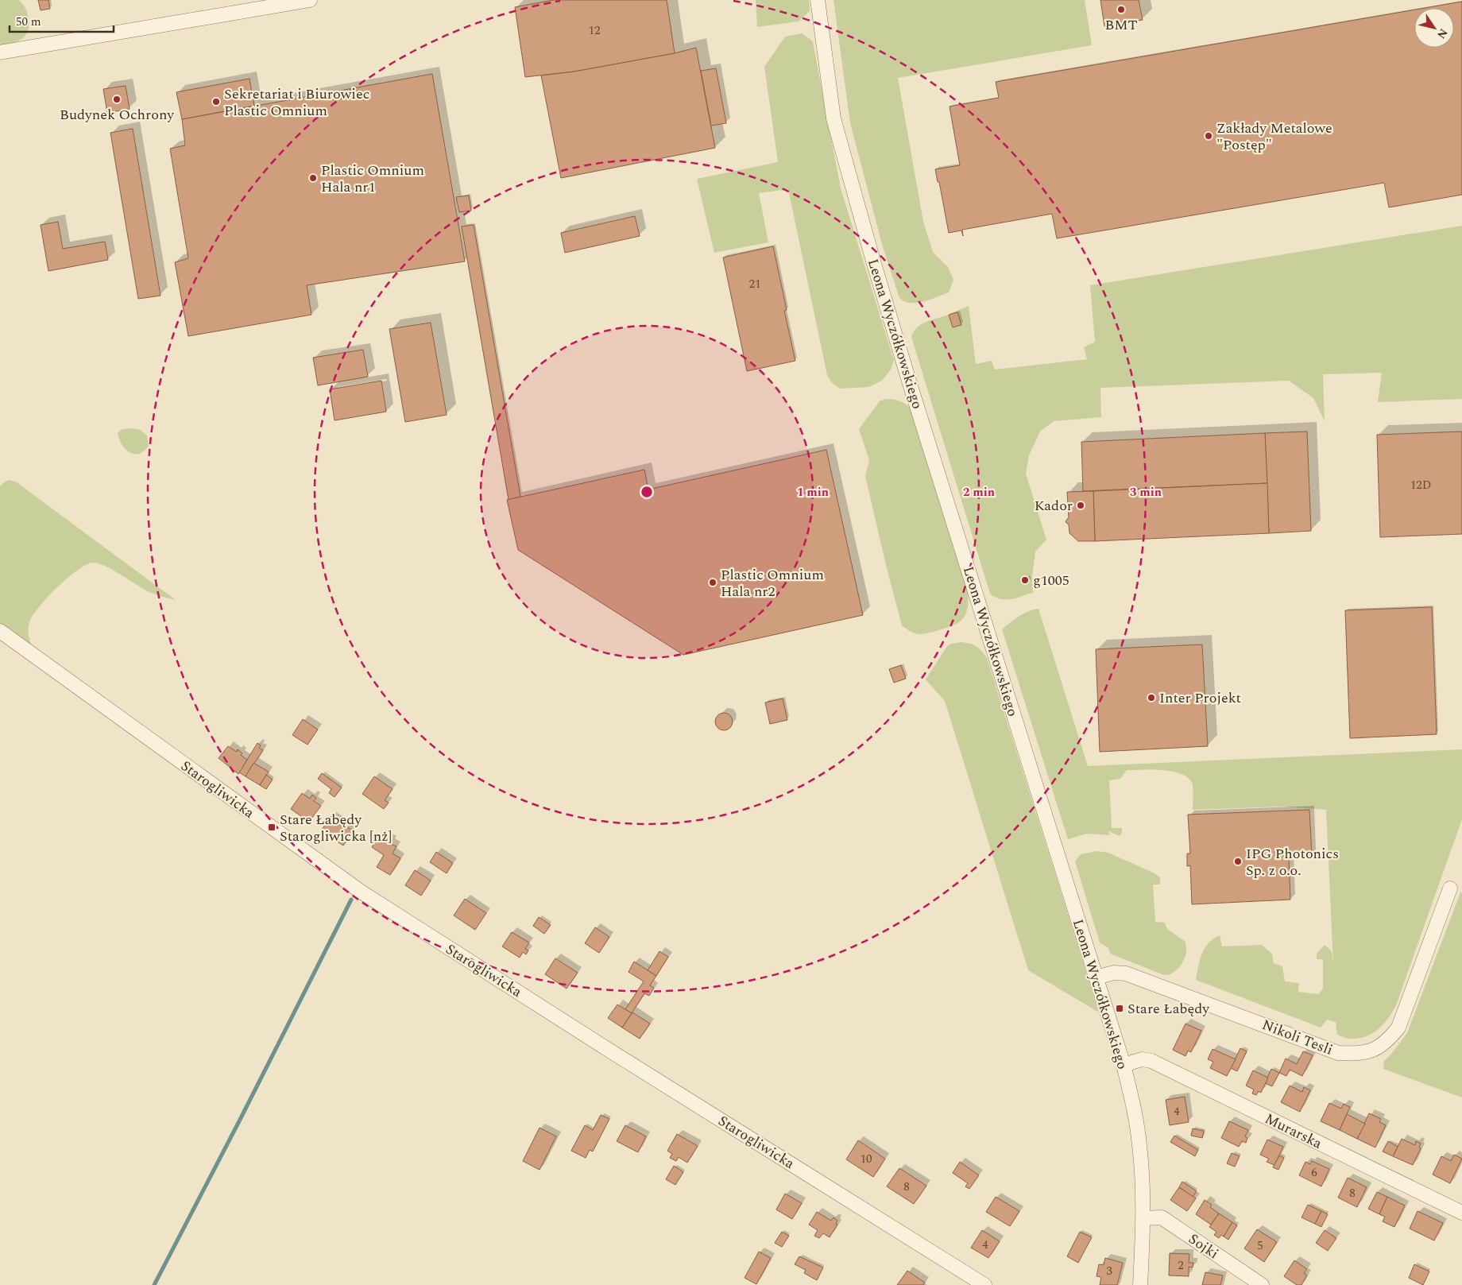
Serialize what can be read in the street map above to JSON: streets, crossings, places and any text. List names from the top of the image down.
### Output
{
  "streets": {
    "street": [
      "Leona Wyczółkowskiego",
      "Starogliwicka",
      "Nikoli Tesli",
      "Murarska",
      "Sojki"
    ]
  },
  "crossings": [
    ["Leona Wyczółkowskiego", "Nikoli Tesli"],
    ["Leona Wyczółkowskiego", "Murarska"],
    ["Leona Wyczółkowskiego", "Sojki"]
  ],
  "places": {
    "other": [
      "BMT",
      "Budynek Ochrony",
      "Sekretariat i Biurowiec Plastic Omnium",
      "Zakłady Metalowe \"Postęp\"",
      "Plastic Omnium Hala nr1",
      "Kador",
      "g1005",
      "Plastic Omnium Hala nr2",
      "Inter Projekt",
      "IPG Photonics Sp. z o.o."
    ],
    "transit": ["Stare Łabędy Starogliwicka [nż]", "Stare Łabędy"]
  },
  "house_numbers": [
    "12",
    "21",
    "12D",
    "4",
    "10",
    "6",
    "8",
    "8",
    "4",
    "5",
    "2",
    "3"
  ],
  "scale_bar": "50 m",
  "north": "bottom right",
  "rings": ["1 min", "2 min", "3 min"]
}
